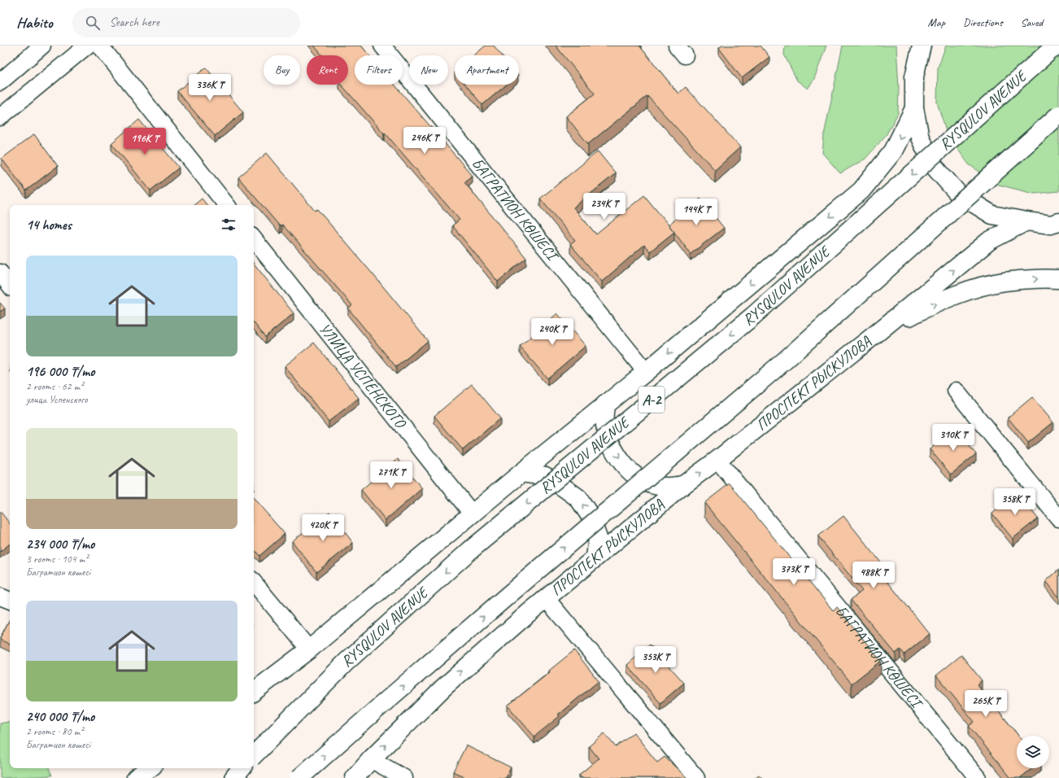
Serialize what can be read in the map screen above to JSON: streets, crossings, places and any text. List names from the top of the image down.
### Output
{
  "streets": {
    "main road": ["RYSQULOV AVENUE", "ПРОСПЕКТ РЫСКУЛОВА", "A-2"],
    "street": ["БАГРАТИОН КӨШЕСІ", "УЛИЦА УСПЕНСКОГО"]
  },
  "crossings": [
    ["БАГРАТИОН КӨШЕСІ", "ПРОСПЕКТ РЫСКУЛОВА"]
  ],
  "page": {
    "header": "Habito",
    "search": "Search here",
    "nav": ["Map", "Directions", "Saved"],
    "chip": [
      "Buy",
      "Rent",
      "Filters",
      "New",
      "Apartment"
    ],
    "price": [
      "336K ₸",
      "246K ₸",
      "196K ₸",
      "234K ₸",
      "144K ₸",
      "240K ₸",
      "310K ₸",
      "271K ₸",
      "358K ₸",
      "420K ₸",
      "373K ₸",
      "488K ₸",
      "353K ₸",
      "265K ₸"
    ],
    "heading": "14 homes",
    "list": [
      {
        "name": "196 000 ₸/mo",
        "note": "2 rooms · 62 m² · улица Успенского"
      },
      {
        "name": "234 000 ₸/mo",
        "note": "3 rooms · 104 m² · Багратион көшесі"
      },
      {
        "name": "240 000 ₸/mo",
        "note": "2 rooms · 80 m² · Багратион көшесі"
      }
    ]
  }
}
